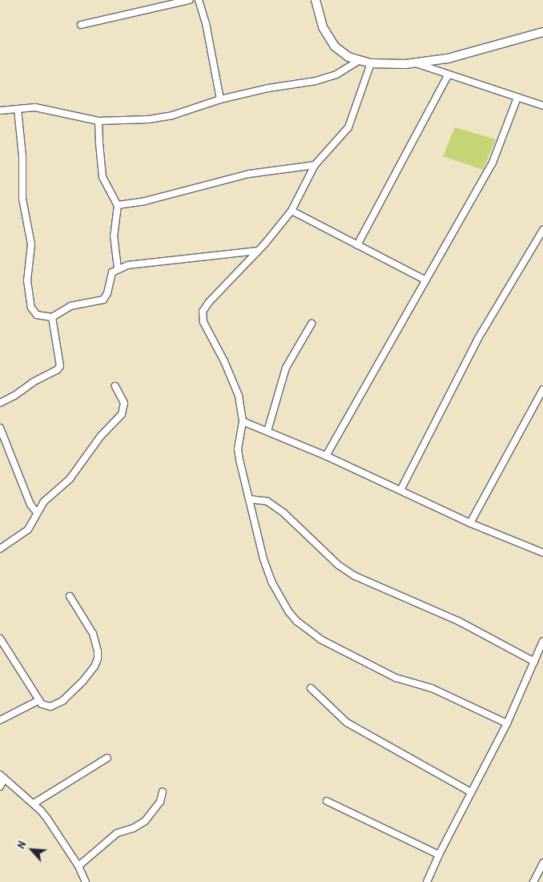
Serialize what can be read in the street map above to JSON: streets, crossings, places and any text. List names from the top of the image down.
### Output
{
  "north": "top left"
}
